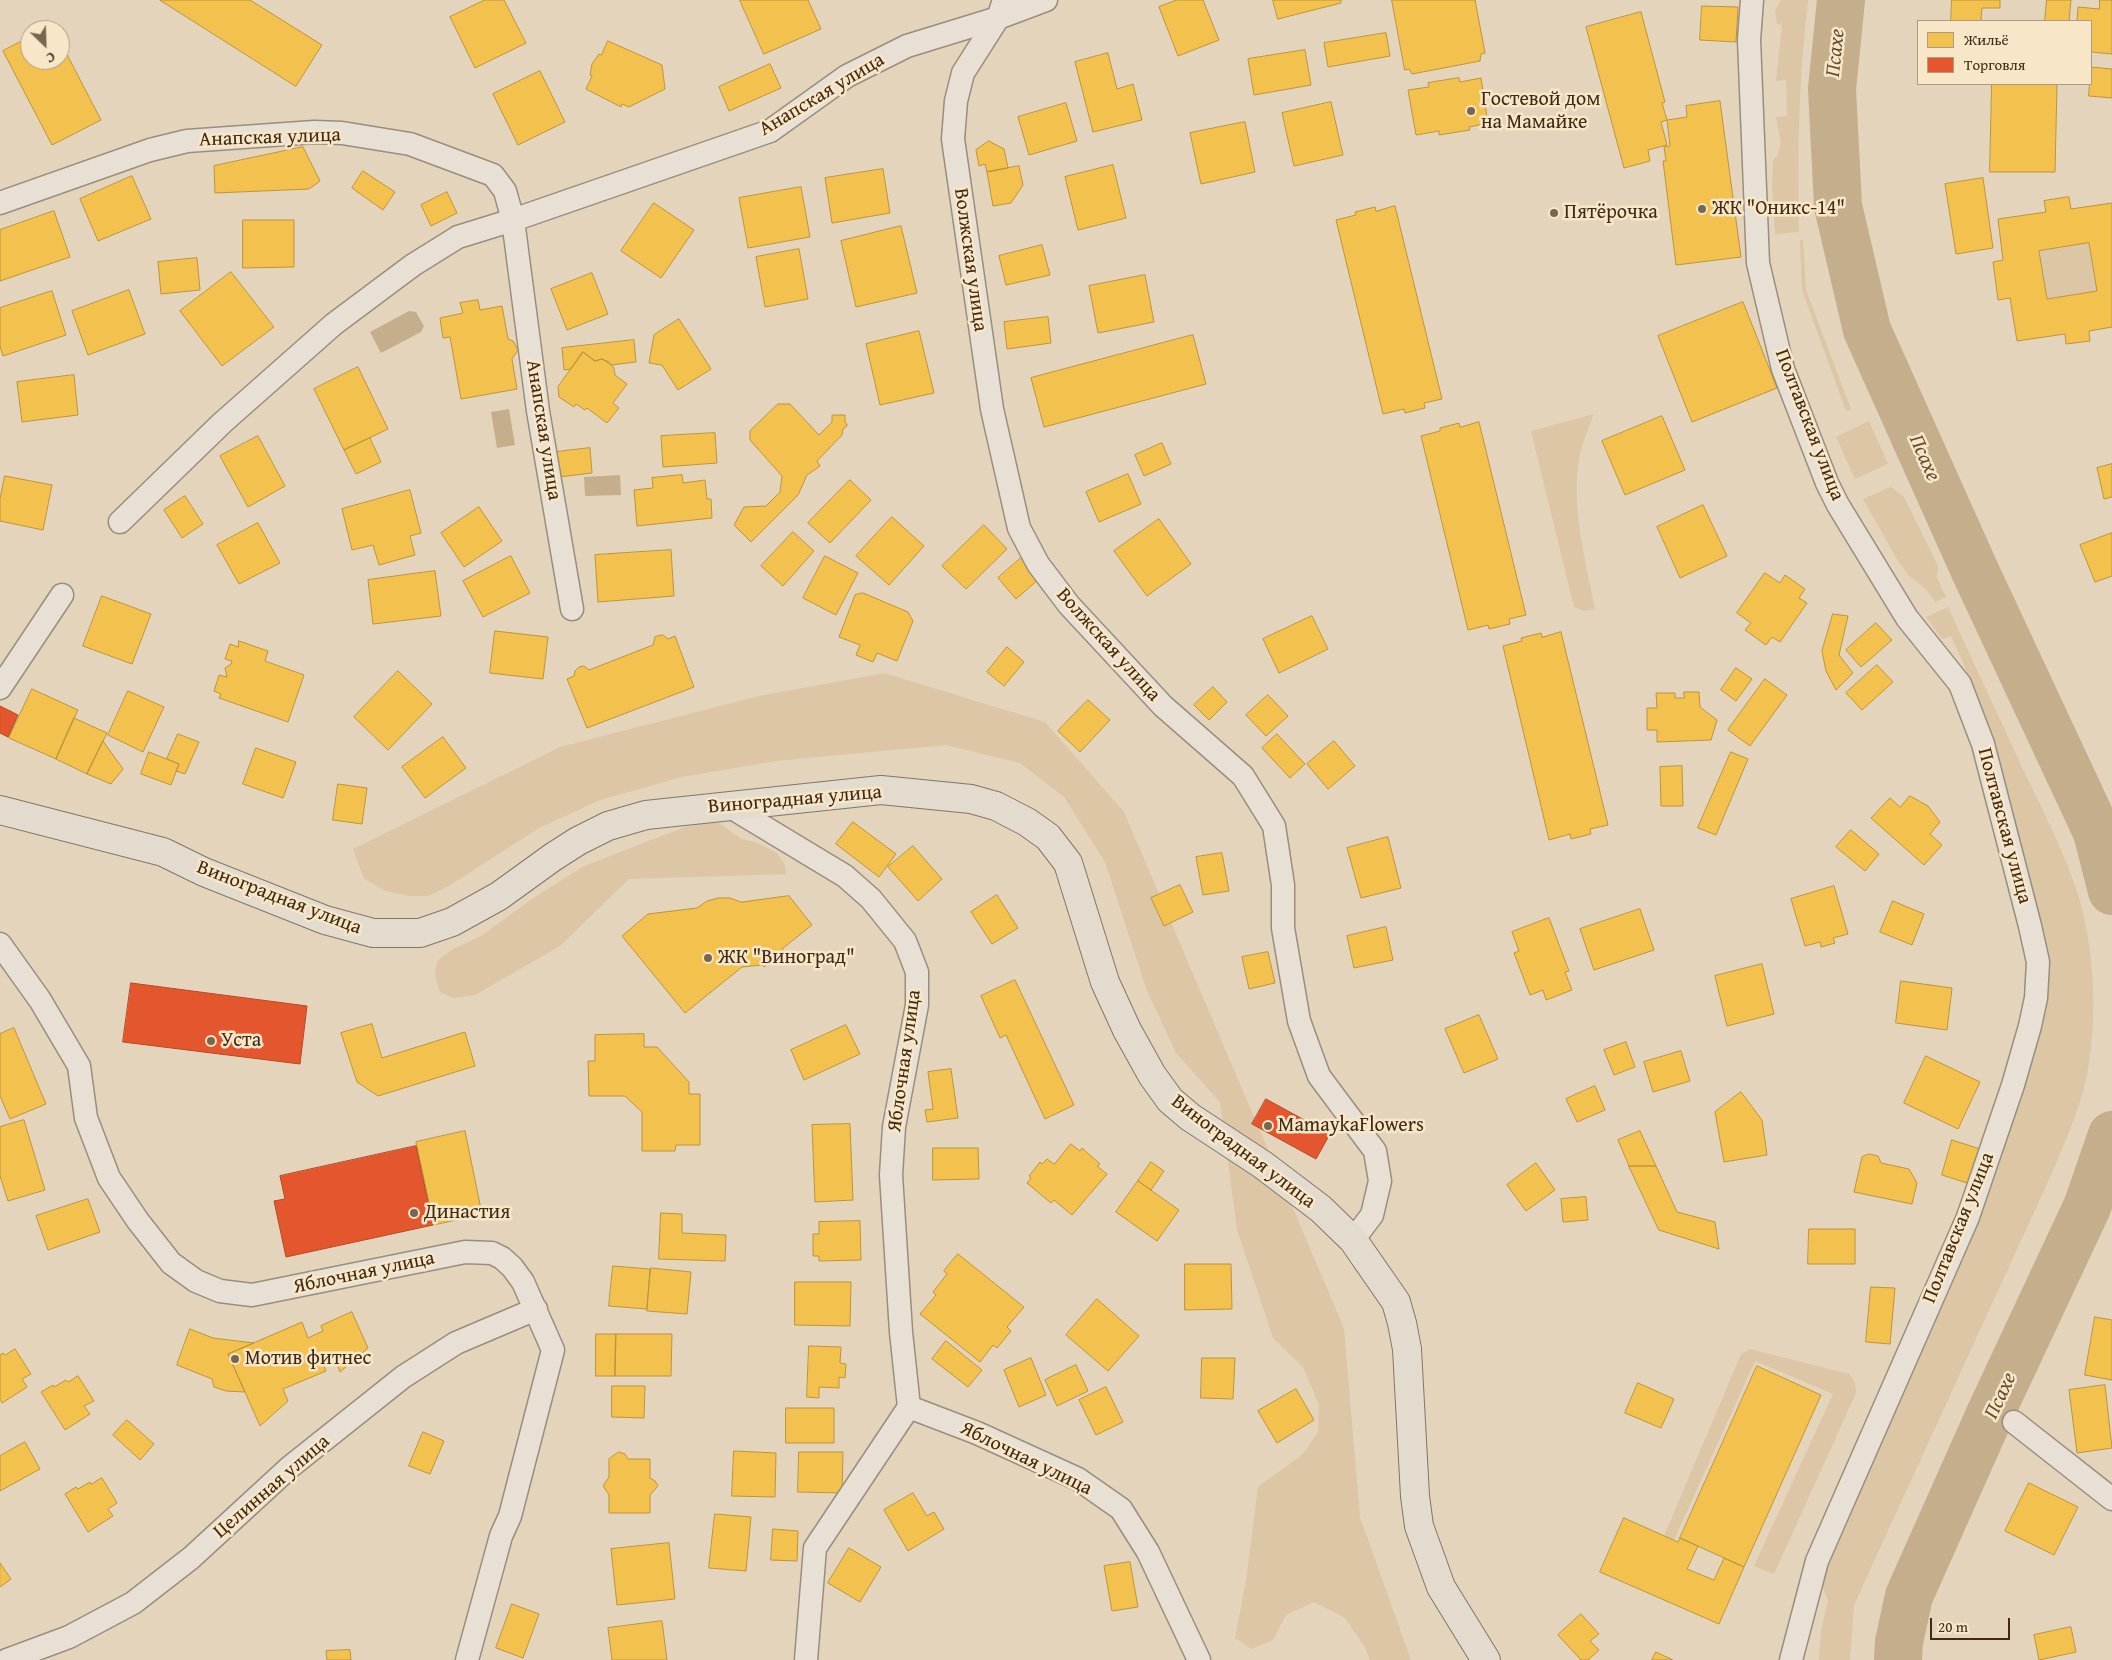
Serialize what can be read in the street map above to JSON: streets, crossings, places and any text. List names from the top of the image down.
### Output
{
  "streets": {
    "main road": ["Виноградная улица"],
    "street": [
      "Анапская улица",
      "Волжская улица",
      "Полтавская улица",
      "Яблочная улица",
      "Целинная улица"
    ]
  },
  "crossings": [
    ["Анапская улица", "Волжская улица"],
    ["Волжская улица", "Виноградная улица"],
    ["Виноградная улица", "Яблочная улица"],
    ["Яблочная улица", "Целинная улица"]
  ],
  "water": ["Псахе"],
  "places": [
    "Гостевой дом на Мамайке",
    "ЖК \"Оникс-14\"",
    "Пятёрочка",
    "ЖК \"Виноград\"",
    "Уста",
    "MamaykaFlowers",
    "Династия",
    "Мотив фитнес"
  ],
  "legend": ["Жильё", "Торговля"],
  "scale_bar": "20 m",
  "north": "bottom right"
}
